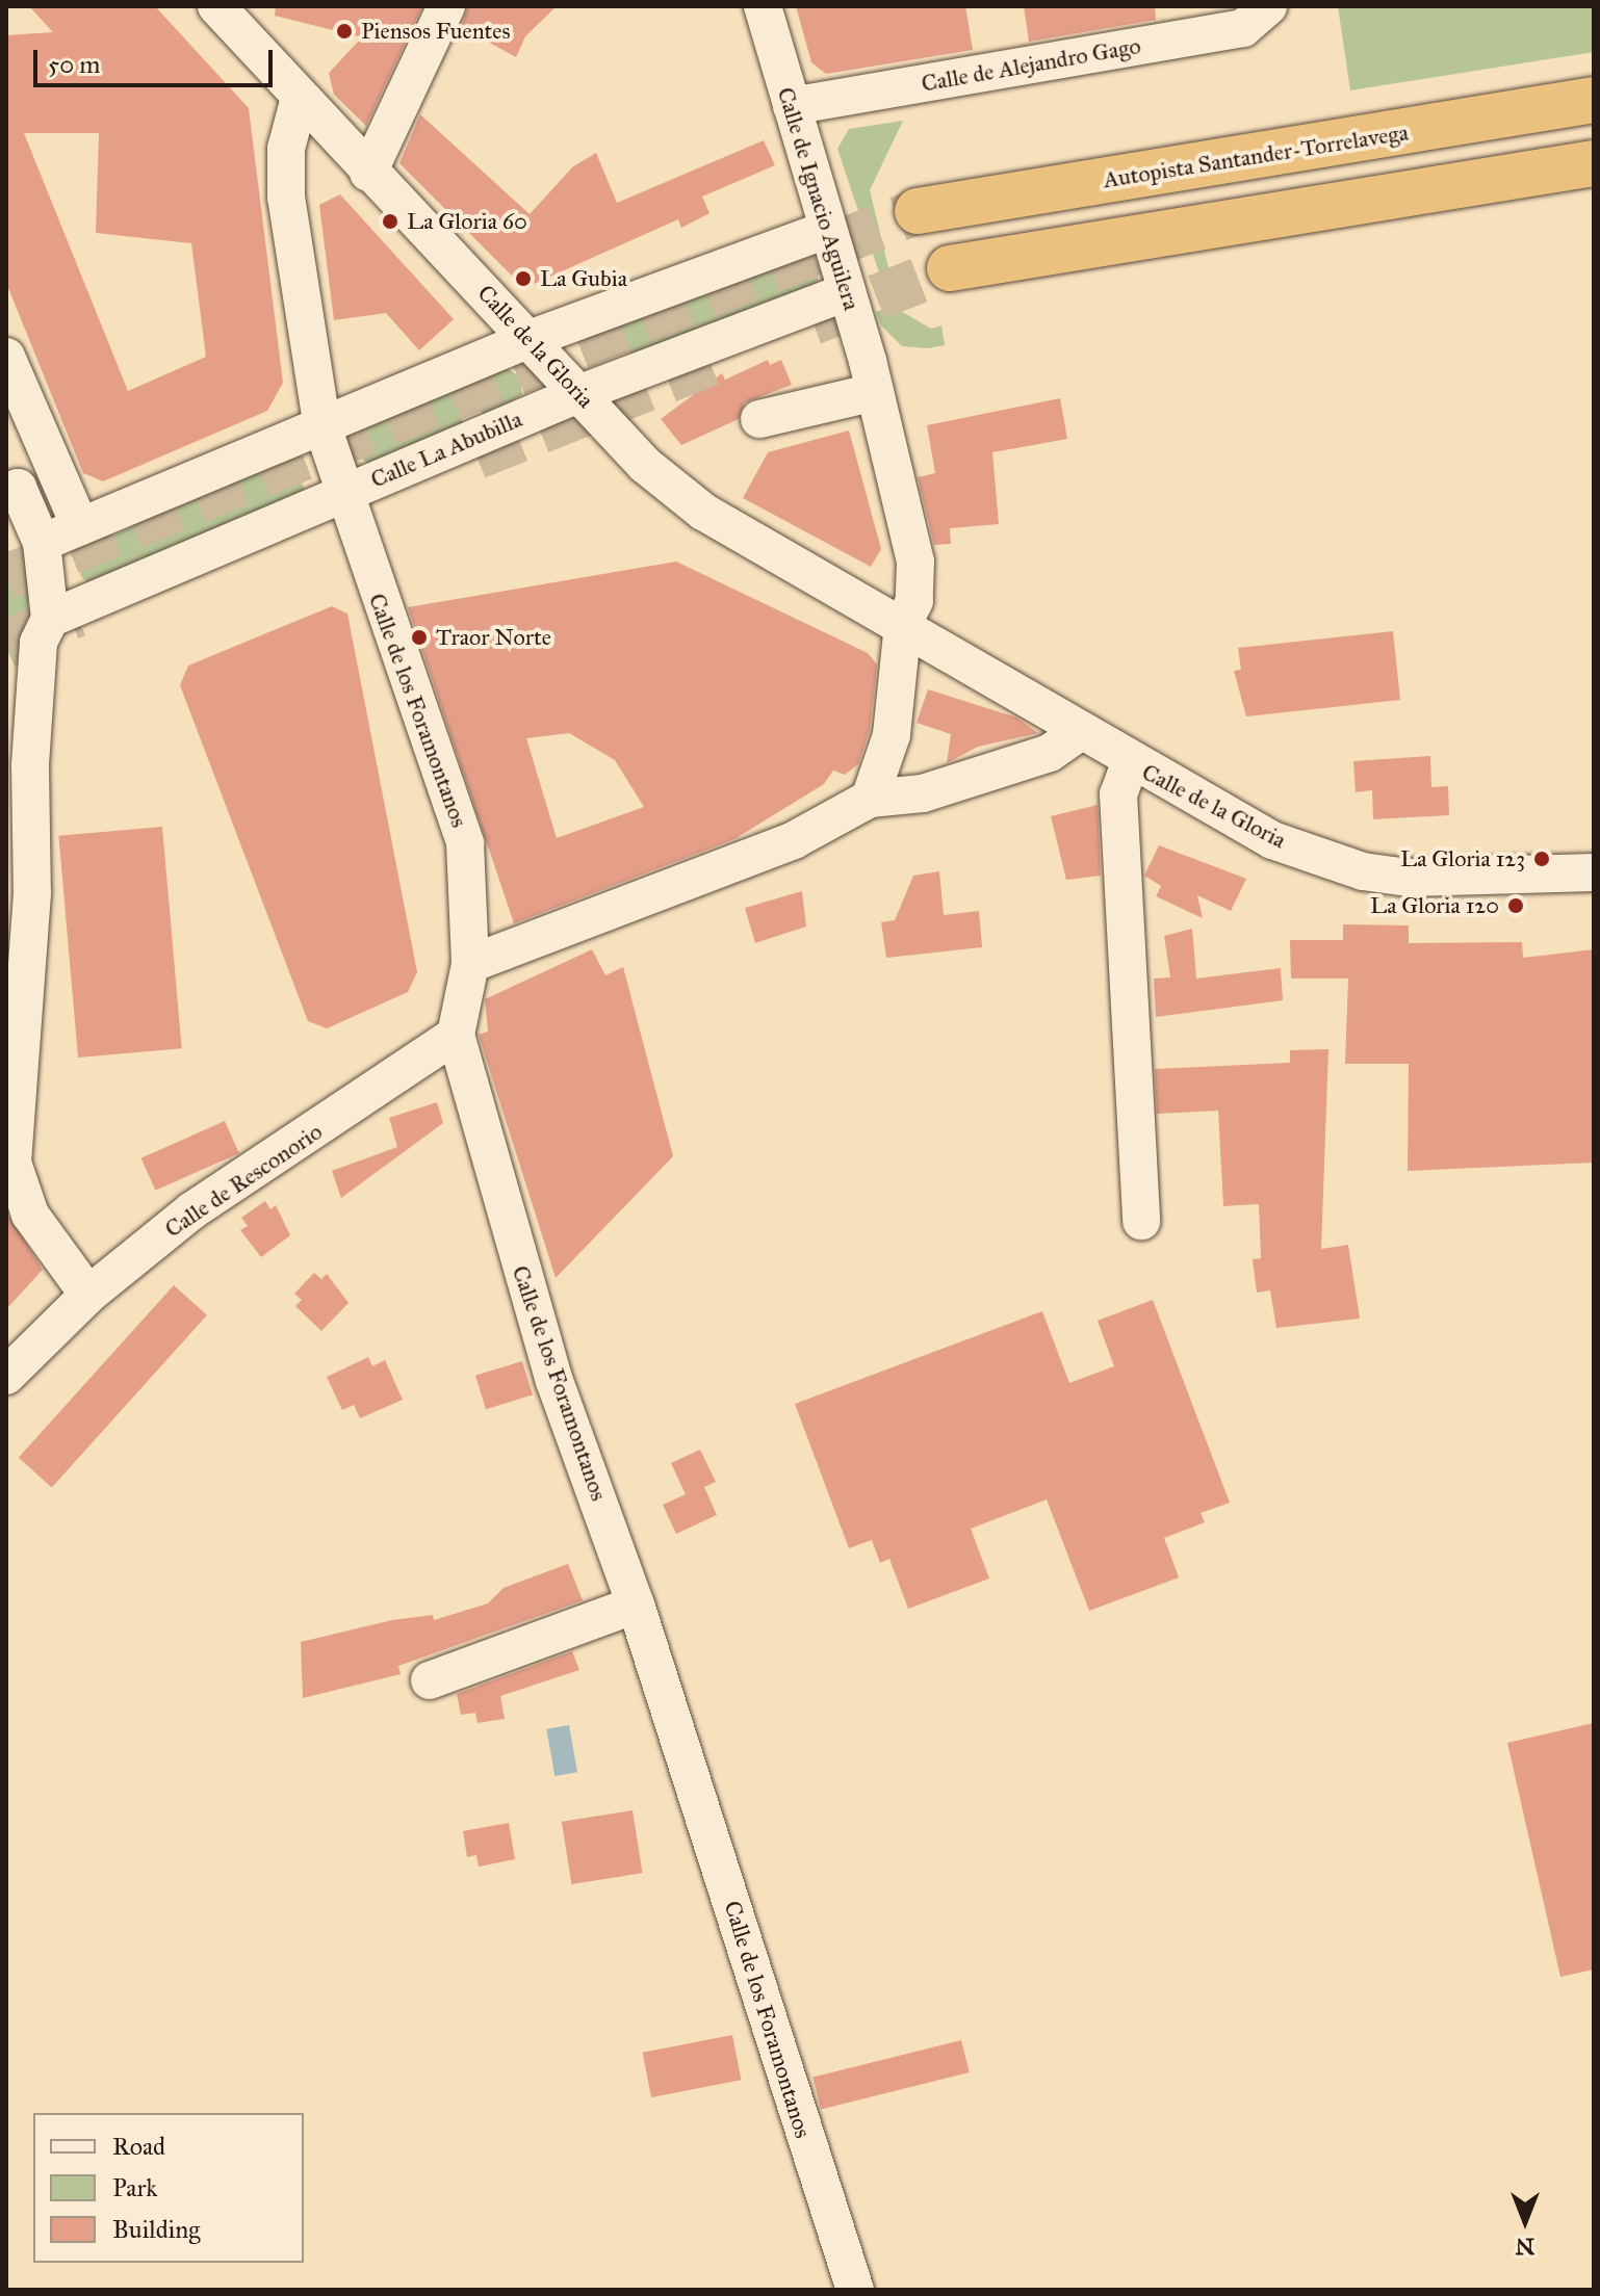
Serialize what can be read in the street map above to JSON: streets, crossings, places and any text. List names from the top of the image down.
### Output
{
  "streets": {
    "highway": ["Autopista Santander-Torrelavega"],
    "street": [
      "Calle de Alejandro Gago",
      "Calle de Ignacio Aguilera",
      "Calle de la Gloria",
      "Calle La Abubilla",
      "Calle de los Foramontanos",
      "Calle de Resconorio"
    ]
  },
  "crossings": [
    ["Calle de Alejandro Gago", "Calle de Ignacio Aguilera"],
    ["Calle de Ignacio Aguilera", "Calle de la Gloria"],
    ["Calle de Ignacio Aguilera", "Calle La Abubilla"],
    ["Calle de la Gloria", "Calle La Abubilla"],
    ["Calle de la Gloria", "Calle de los Foramontanos"],
    ["Calle La Abubilla", "Calle de los Foramontanos"],
    ["Calle de los Foramontanos", "Calle de Resconorio"]
  ],
  "places": [
    "Piensos Fuentes",
    "La Gloria 60",
    "La Gubia",
    "Traor Norte",
    "La Gloria 123",
    "La Gloria 120"
  ],
  "legend": ["Road", "Park", "Building"],
  "scale_bar": "50 m",
  "north": "bottom"
}
